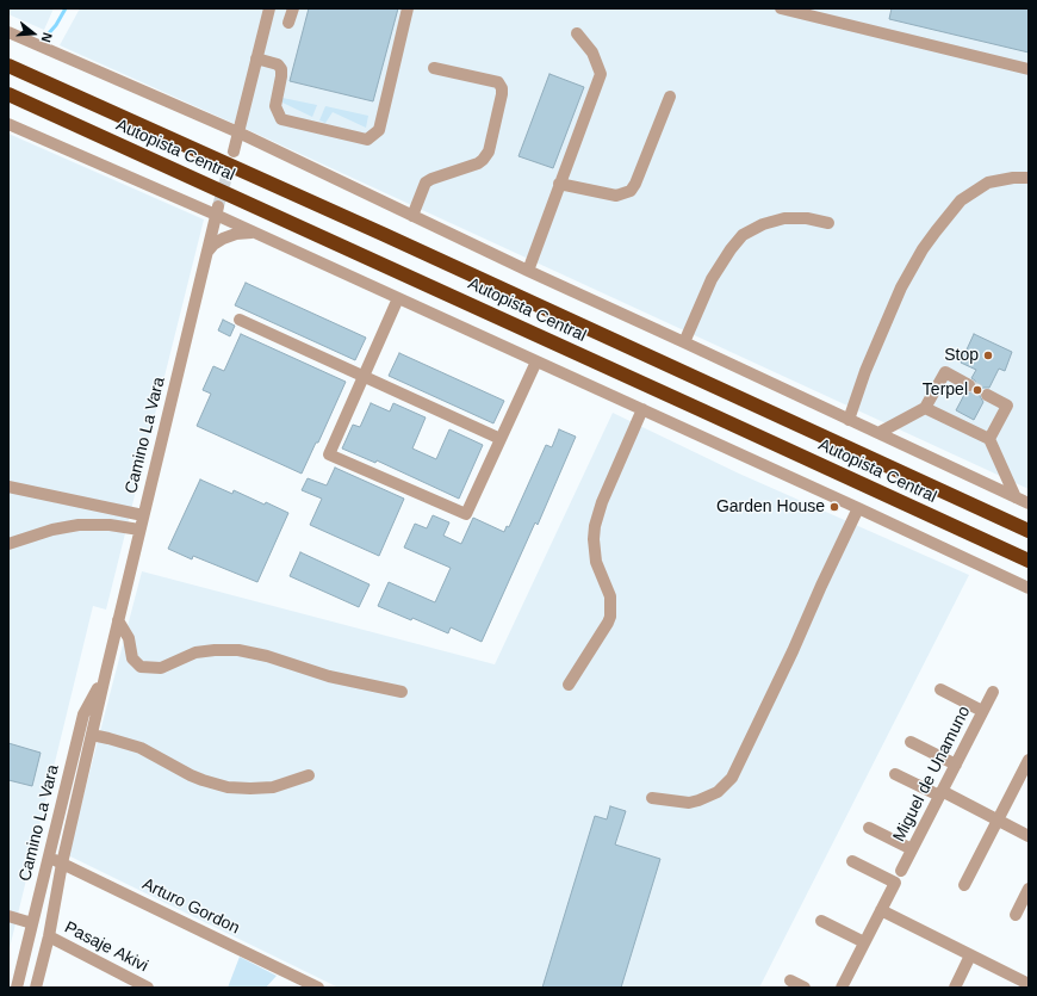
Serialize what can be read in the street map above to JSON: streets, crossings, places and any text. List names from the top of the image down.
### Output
{
  "streets": {
    "highway": ["Autopista Central"],
    "street": [
      "Camino La Vara",
      "Miguel de Unamuno",
      "Arturo Gordon",
      "Pasaje Akivi"
    ]
  },
  "crossings": [
    ["Camino La Vara", "Arturo Gordon"],
    ["Camino La Vara", "Pasaje Akivi"]
  ],
  "places": ["Stop", "Terpel", "Garden House"],
  "north": "right"
}
